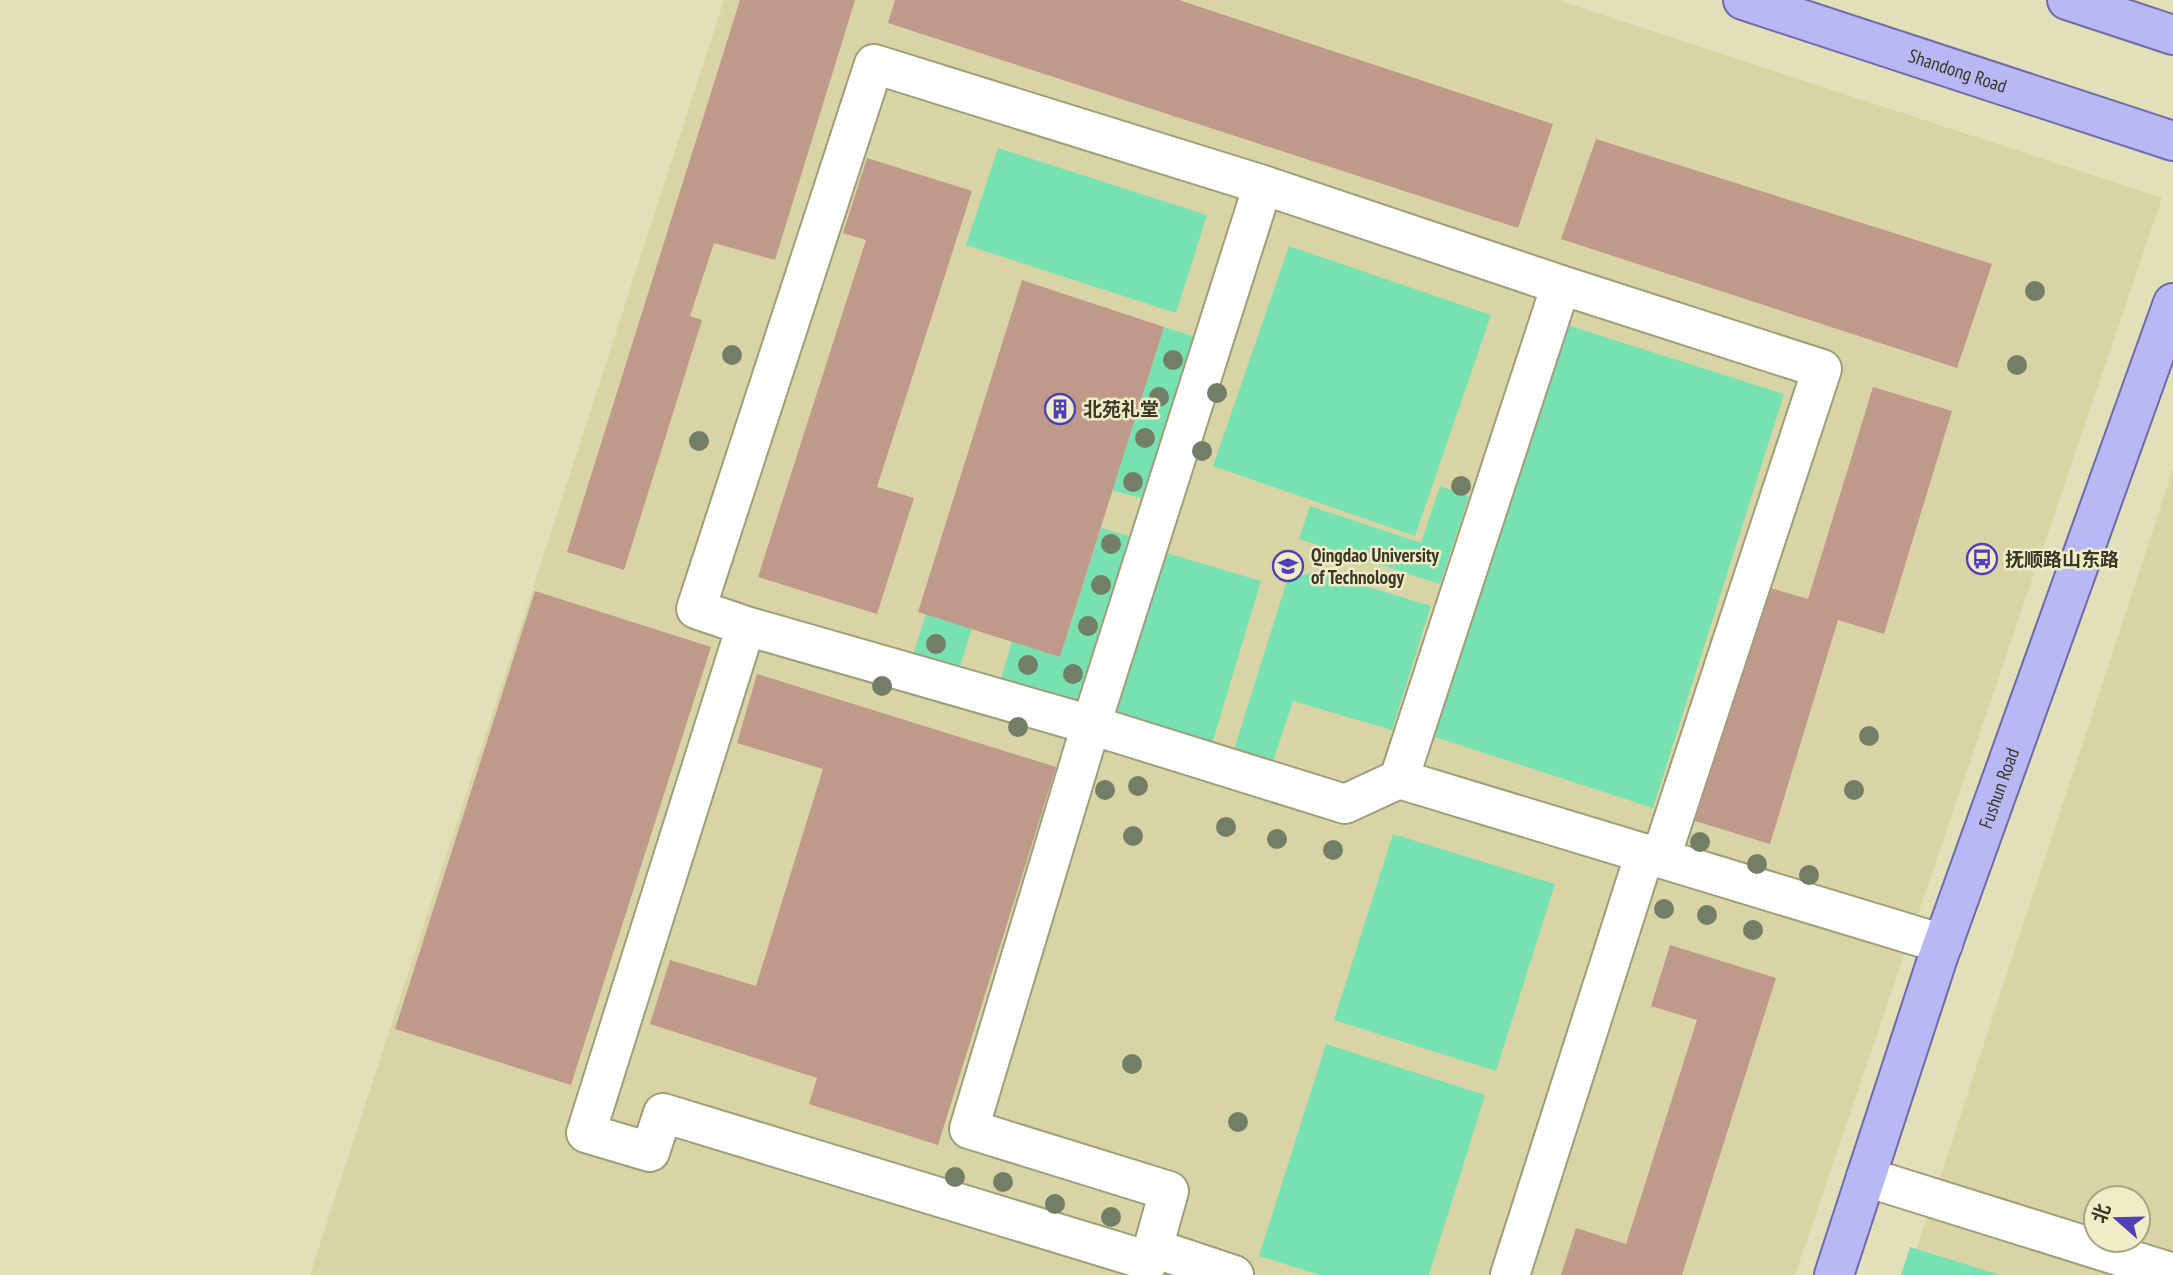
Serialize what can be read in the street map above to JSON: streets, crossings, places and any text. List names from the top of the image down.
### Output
{
  "streets": {
    "main road": ["Shandong Road", "Fushun Road"]
  },
  "places": {
    "building": ["北苑礼堂"],
    "bus stop": ["抚顺路山东路"],
    "school or university": ["Qingdao University of Technology"]
  },
  "north": "left"
}
